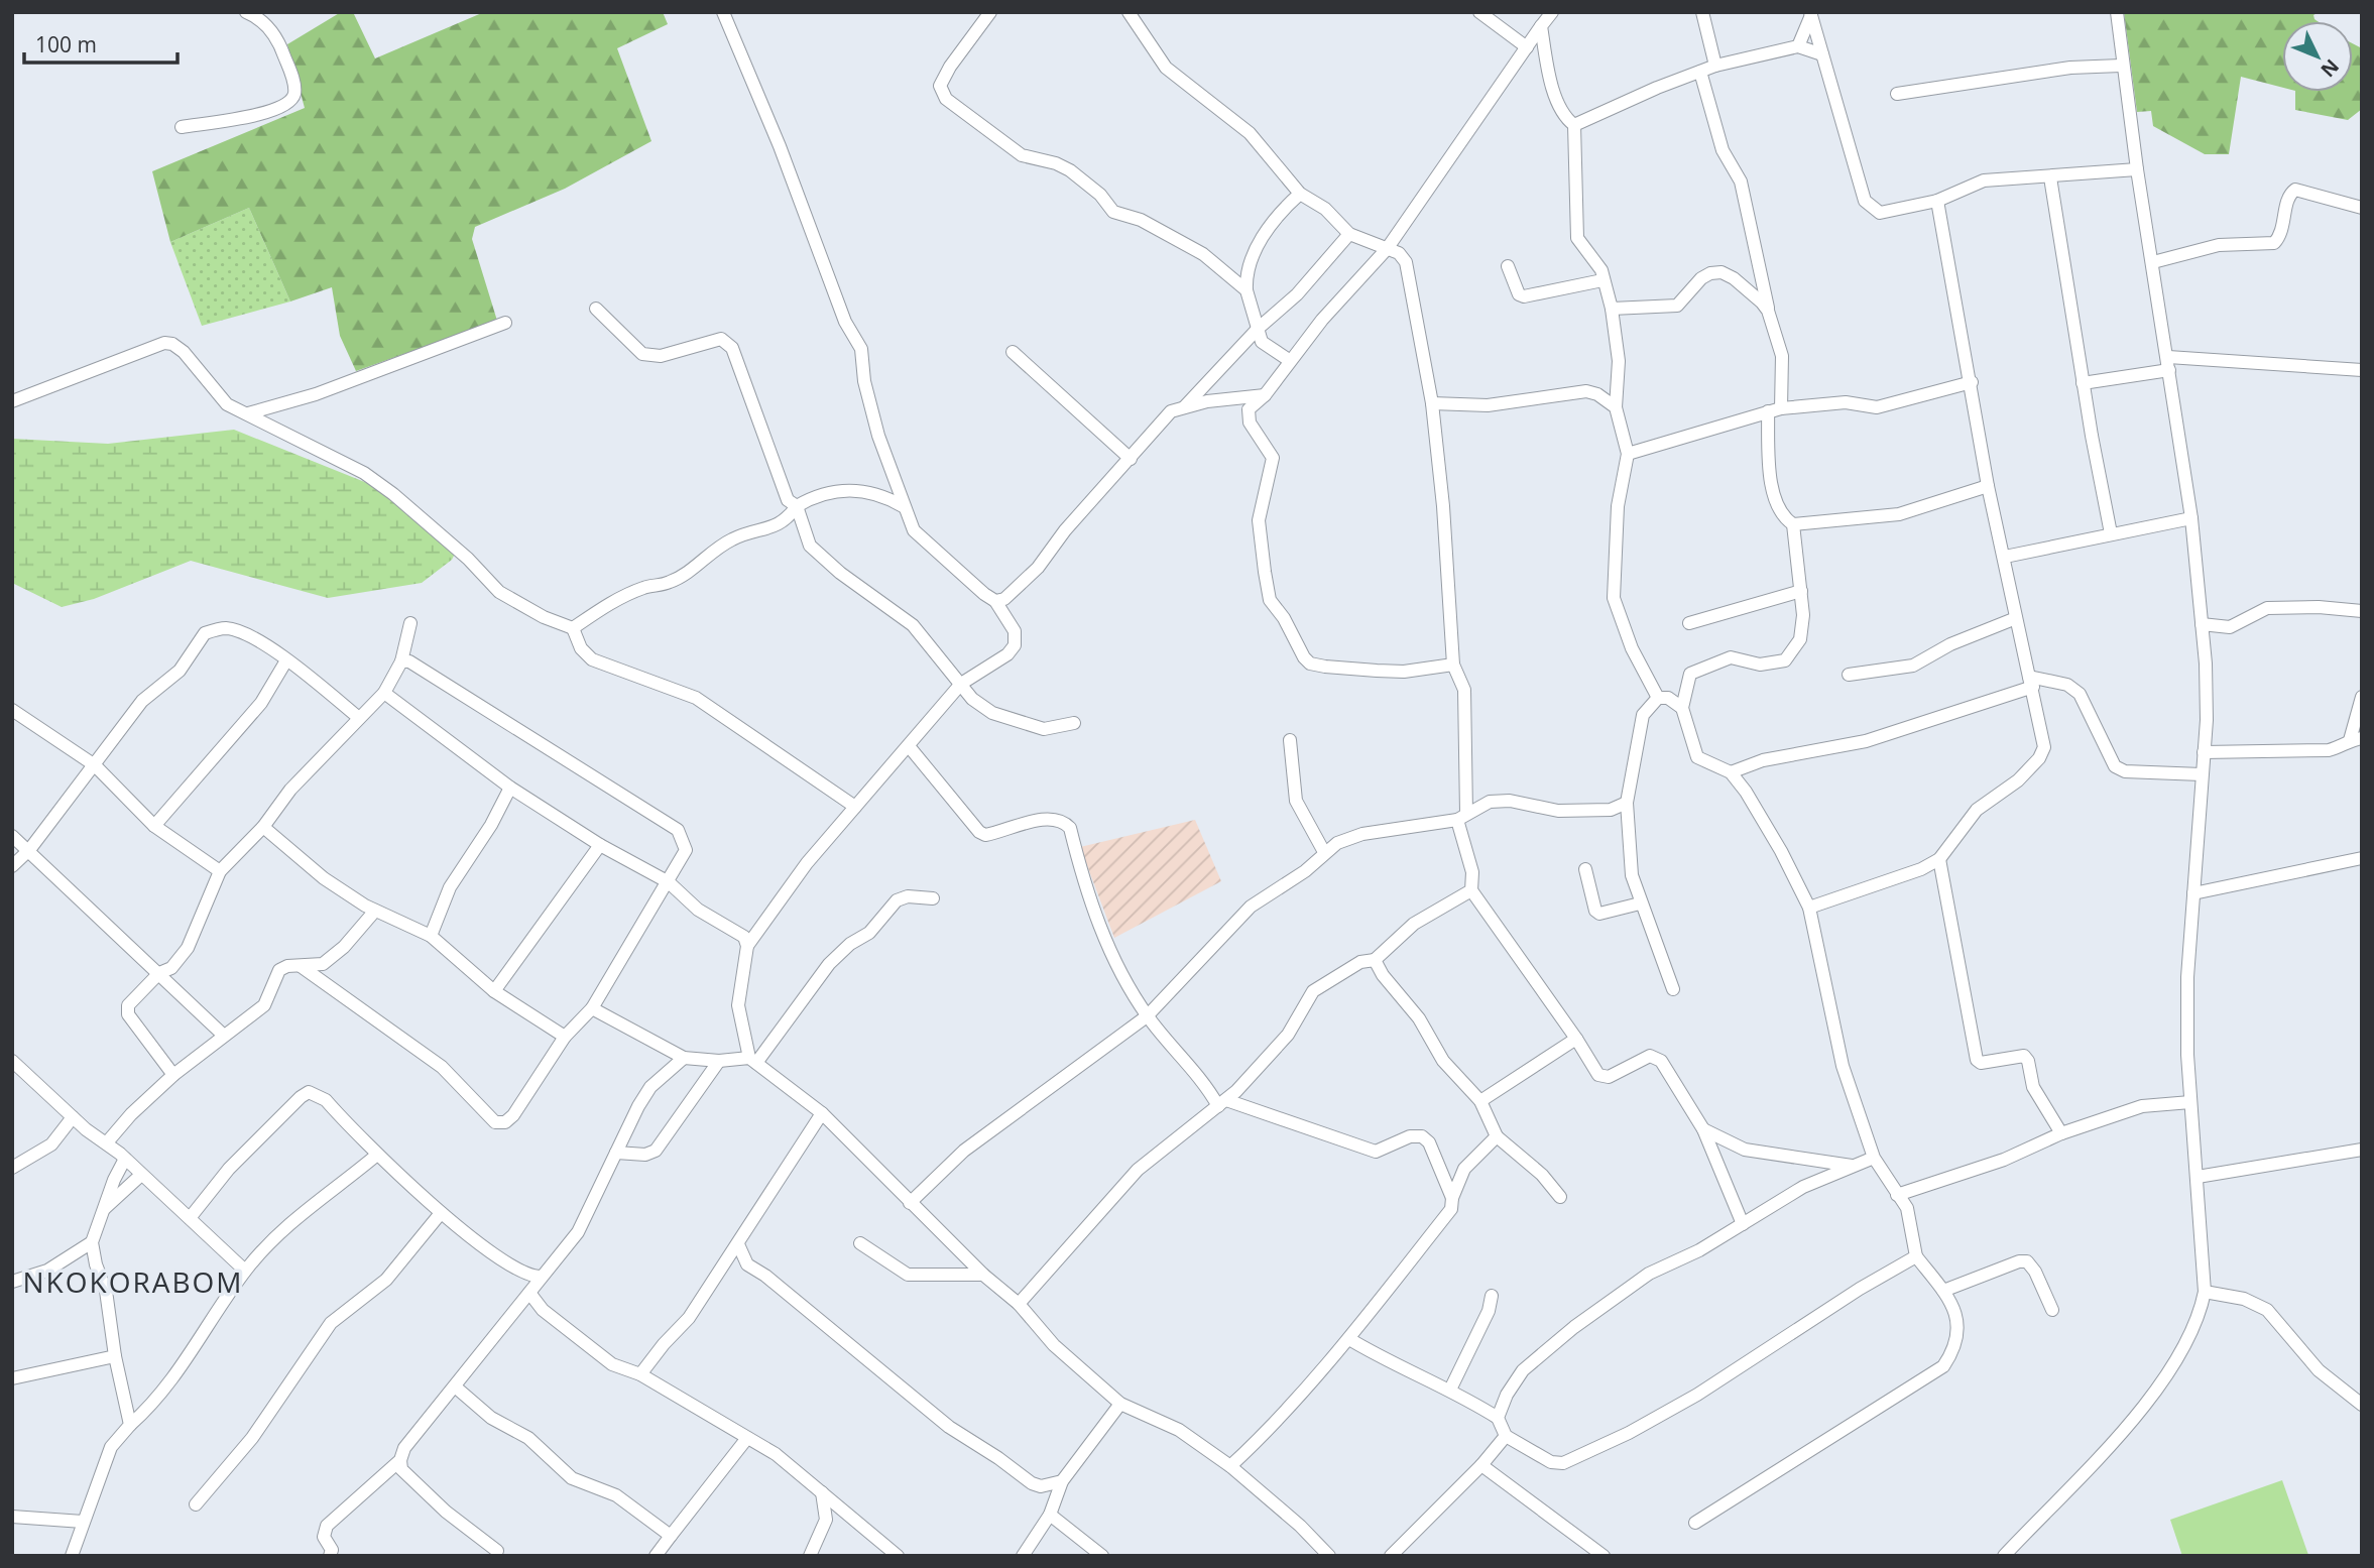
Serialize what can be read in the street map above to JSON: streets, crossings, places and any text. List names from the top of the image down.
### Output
{
  "districts": ["NKOKORABOM"],
  "scale_bar": "100 m",
  "north": "bottom right"
}
